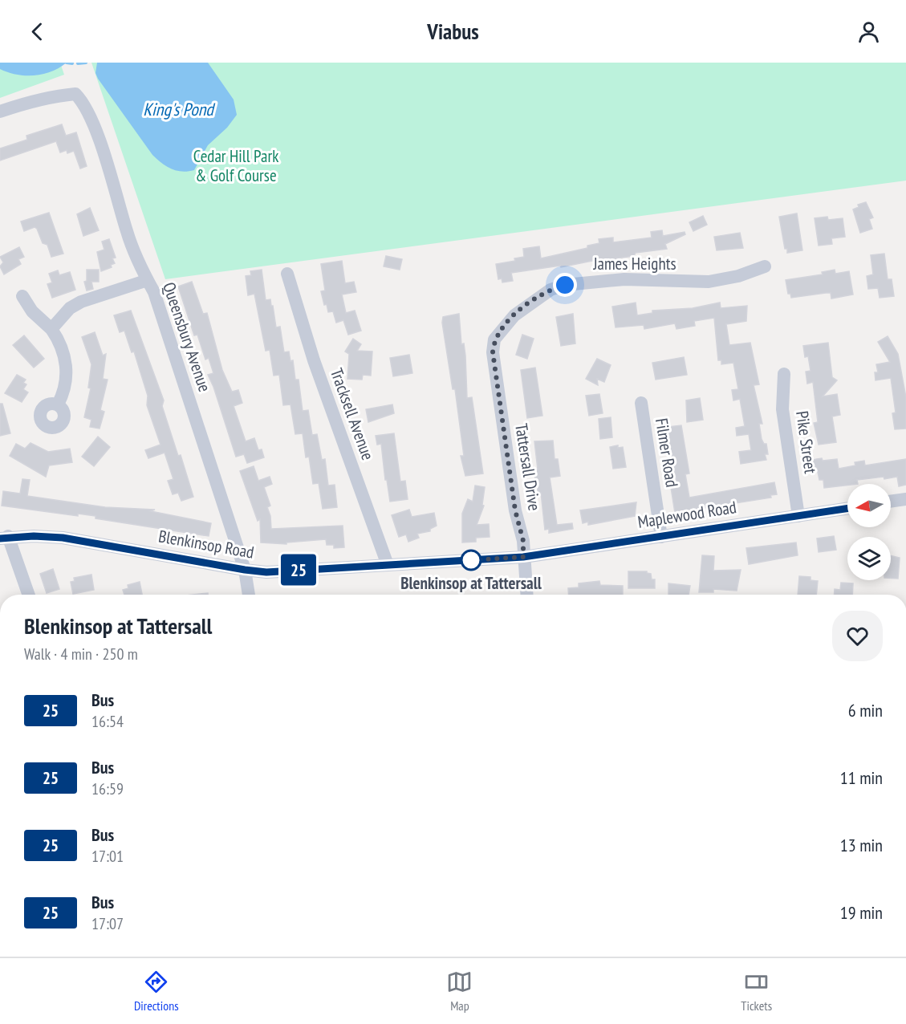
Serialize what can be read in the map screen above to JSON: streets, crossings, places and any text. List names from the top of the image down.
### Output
{
  "streets": {
    "street": [
      "James Heights",
      "Queensbury Avenue",
      "Tracksell Avenue",
      "Pike Street",
      "Filmer Road",
      "Tattersall Drive",
      "Maplewood Road",
      "Blenkinsop Road"
    ]
  },
  "crossings": [
    ["James Heights", "Tattersall Drive"],
    ["Queensbury Avenue", "Blenkinsop Road"],
    ["Tracksell Avenue", "Blenkinsop Road"],
    ["Pike Street", "Maplewood Road"],
    ["Filmer Road", "Maplewood Road"],
    ["Tattersall Drive", "Maplewood Road"],
    ["Tattersall Drive", "Blenkinsop Road"],
    ["Maplewood Road", "Blenkinsop Road"]
  ],
  "water": ["King's Pond"],
  "parks": ["Cedar Hill Park & Golf Course"],
  "places": ["Blenkinsop at Tattersall"],
  "lines": ["bus line 25"],
  "north": "left",
  "page": {
    "header": "Viabus",
    "on_map": "25",
    "heading": ["Blenkinsop at Tattersall", "Walk · 4 min · 250 m"],
    "list": [
      {
        "mark": "25",
        "name": "Bus",
        "note": "16:54",
        "value": "6 min"
      },
      {
        "mark": "25",
        "name": "Bus",
        "note": "16:59",
        "value": "11 min"
      },
      {
        "mark": "25",
        "name": "Bus",
        "note": "17:01",
        "value": "13 min"
      },
      {
        "mark": "25",
        "name": "Bus",
        "note": "17:07",
        "value": "19 min"
      }
    ],
    "tabs": ["Directions", "Map", "Tickets"]
  }
}
